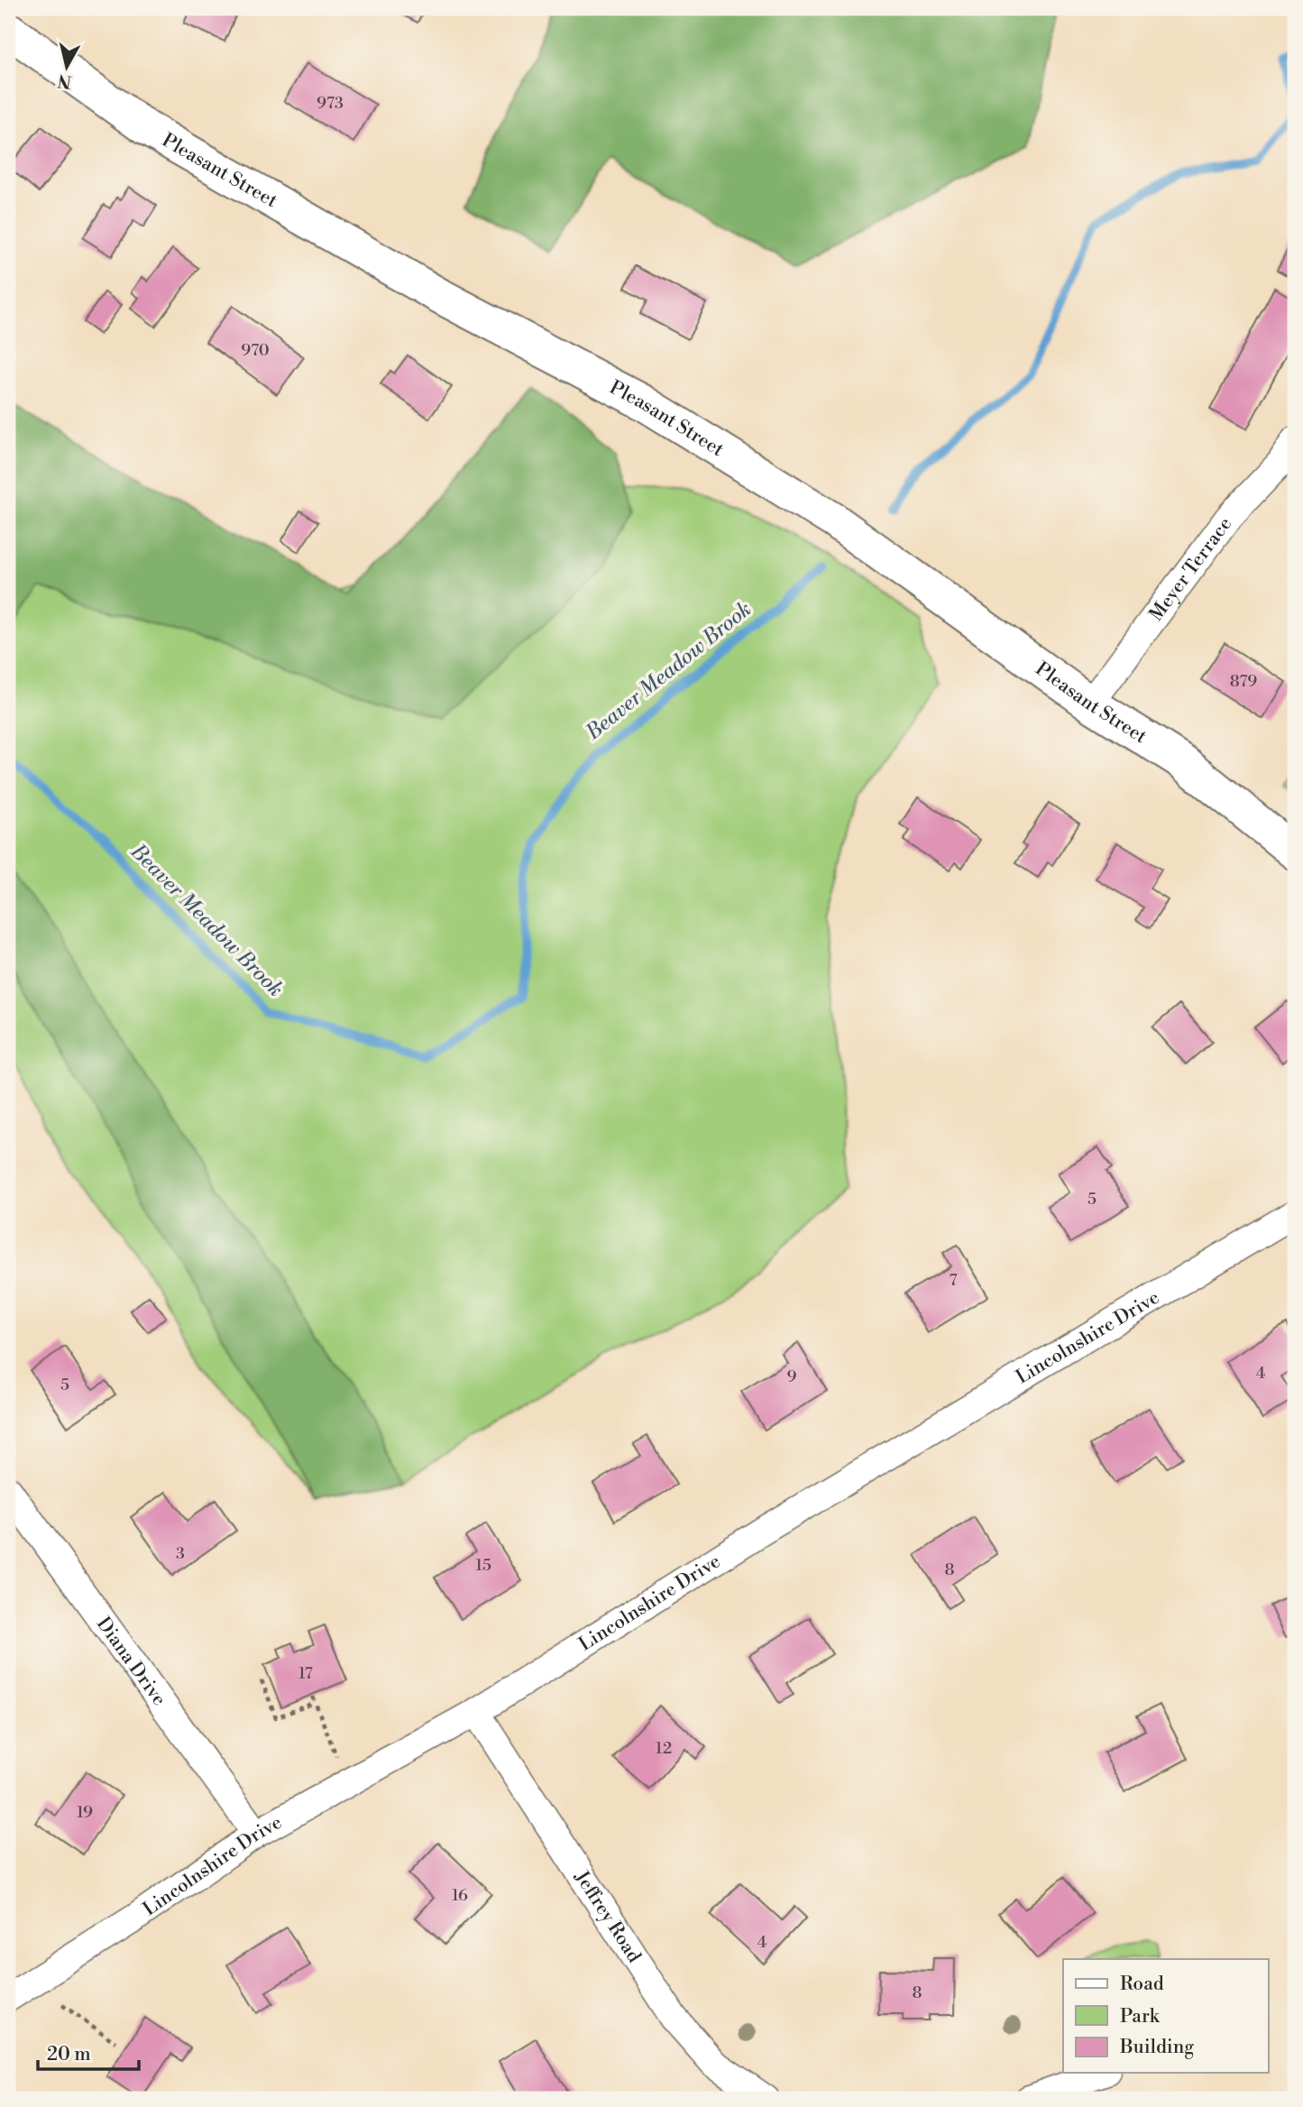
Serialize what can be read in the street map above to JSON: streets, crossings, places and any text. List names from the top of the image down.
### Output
{
  "streets": {
    "main road": ["Pleasant Street"],
    "street": [
      "Meyer Terrace",
      "Lincolnshire Drive",
      "Diana Drive",
      "Jeffrey Road"
    ]
  },
  "crossings": [
    ["Pleasant Street", "Meyer Terrace"],
    ["Lincolnshire Drive", "Diana Drive"],
    ["Lincolnshire Drive", "Jeffrey Road"]
  ],
  "water": ["Beaver Meadow Brook"],
  "house_numbers": [
    "973",
    "970",
    "879",
    "5",
    "7",
    "4",
    "9",
    "5",
    "3",
    "15",
    "8",
    "17",
    "12",
    "19",
    "16",
    "4",
    "8"
  ],
  "legend": ["Road", "Park", "Building"],
  "scale_bar": "20 m",
  "north": "bottom"
}
